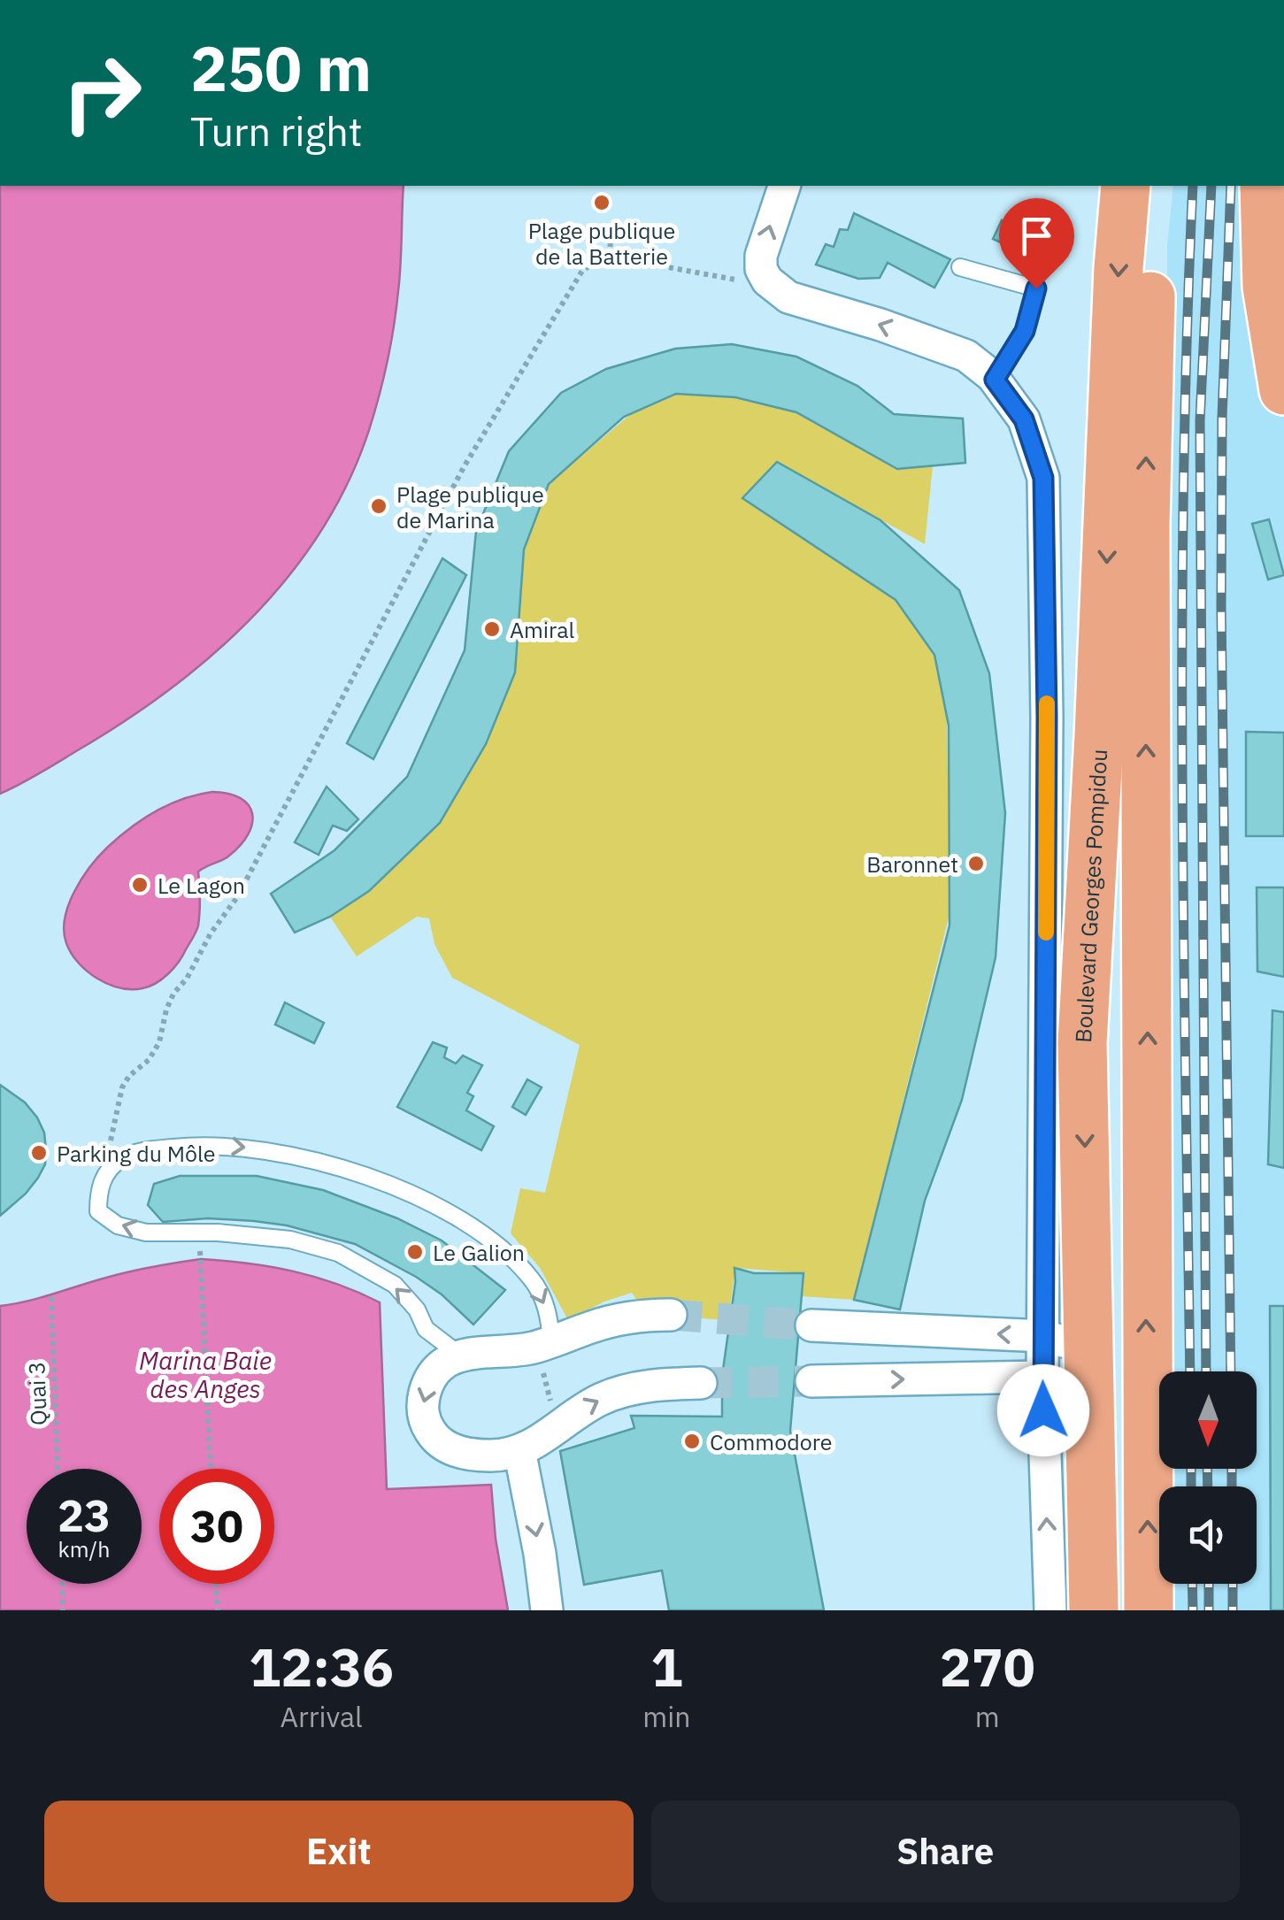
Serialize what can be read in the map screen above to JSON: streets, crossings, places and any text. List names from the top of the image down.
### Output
{
  "streets": {
    "main road": ["Boulevard Georges Pompidou"],
    "path": ["Quai 3"]
  },
  "water": ["Marina Baie des Anges"],
  "places": [
    "Plage publique de la Batterie",
    "Plage publique de Marina",
    "Amiral",
    "Baronnet",
    "Le Lagon",
    "Parking du Môle",
    "Le Galion",
    "Commodore"
  ],
  "north": "bottom",
  "page": {
    "turn": ["250 m", "Turn right"],
    "speed": "23 km/h",
    "limit": "30",
    "eta": [
      "12:36",
      "Arrival",
      "1",
      "min",
      "270",
      "m"
    ],
    "buttons": ["Exit", "Share"]
  }
}
